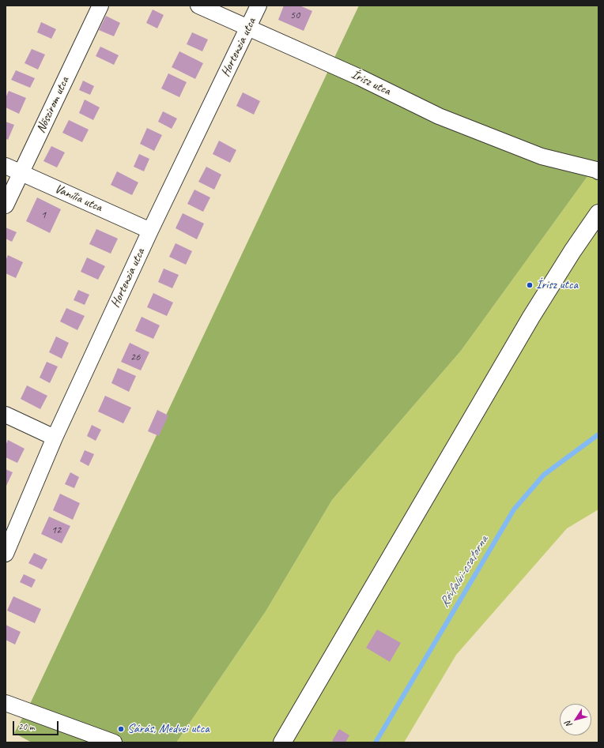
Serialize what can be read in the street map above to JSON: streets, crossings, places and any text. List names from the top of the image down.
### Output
{
  "streets": {
    "street": [
      "Hortenzia utca",
      "Írisz utca",
      "Nőszirom utca",
      "Vanília utca"
    ]
  },
  "crossings": [
    ["Hortenzia utca", "Írisz utca"],
    ["Hortenzia utca", "Vanília utca"],
    ["Nőszirom utca", "Vanília utca"]
  ],
  "water": ["Révfalui-csatorna"],
  "places": ["Írisz utca", "Sárás, Medvei utca"],
  "house_numbers": [
    "50",
    "1",
    "26",
    "12"
  ],
  "scale_bar": "20 m",
  "north": "bottom left"
}
